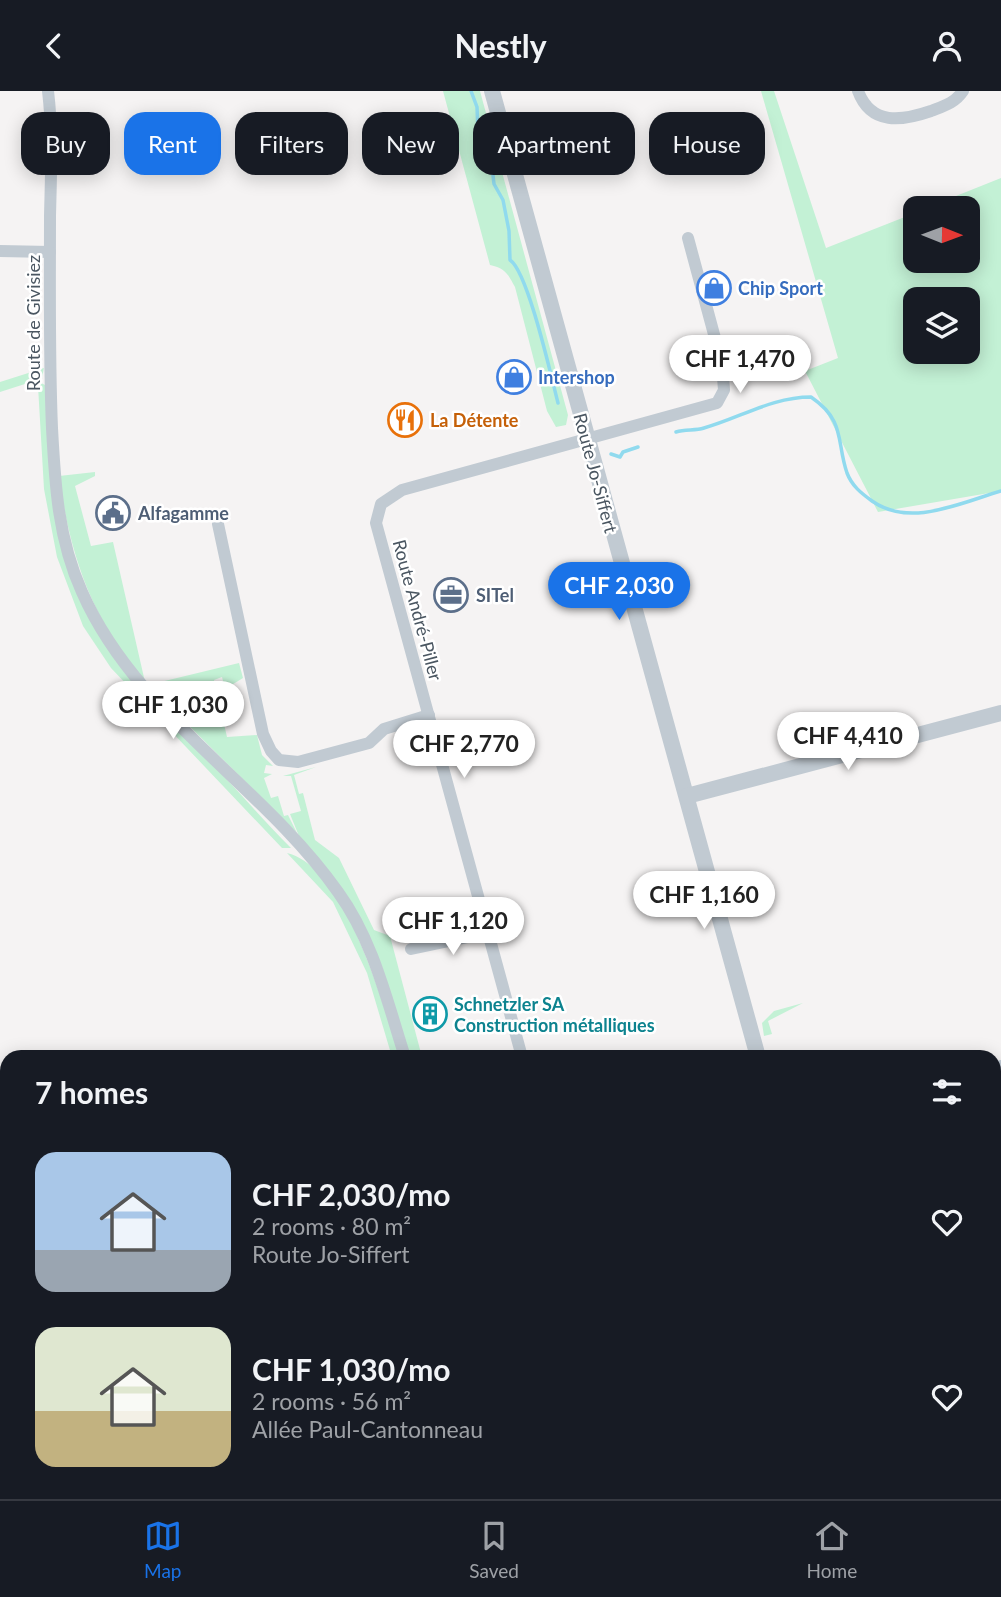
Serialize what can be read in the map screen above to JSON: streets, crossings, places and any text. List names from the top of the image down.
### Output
{
  "streets": {
    "street": ["Route de Givisiez", "Route Jo-Siffert", "Route André-Piller"]
  },
  "crossings": [
    ["Route Jo-Siffert", "Route André-Piller"]
  ],
  "places": {
    "shop": ["Chip Sport", "Intershop"],
    "restaurant": ["La Détente"],
    "public building": ["Alfagamme"],
    "office": ["SITel"],
    "building": ["Schnetzler SA Construction métalliques"]
  },
  "north": "right",
  "page": {
    "header": "Nestly",
    "chip": [
      "Buy",
      "Rent",
      "Filters",
      "New",
      "Apartment",
      "House"
    ],
    "price": [
      "CHF 1,470",
      "CHF 2,030",
      "CHF 1,030",
      "CHF 4,410",
      "CHF 2,770",
      "CHF 1,160",
      "CHF 1,120"
    ],
    "heading": "7 homes",
    "list": [
      {
        "name": "CHF 2,030/mo",
        "note": "2 rooms · 80 m² · Route Jo-Siffert"
      },
      {
        "name": "CHF 1,030/mo",
        "note": "2 rooms · 56 m² · Allée Paul-Cantonneau"
      }
    ],
    "tabs": ["Map", "Saved", "Home"]
  }
}
